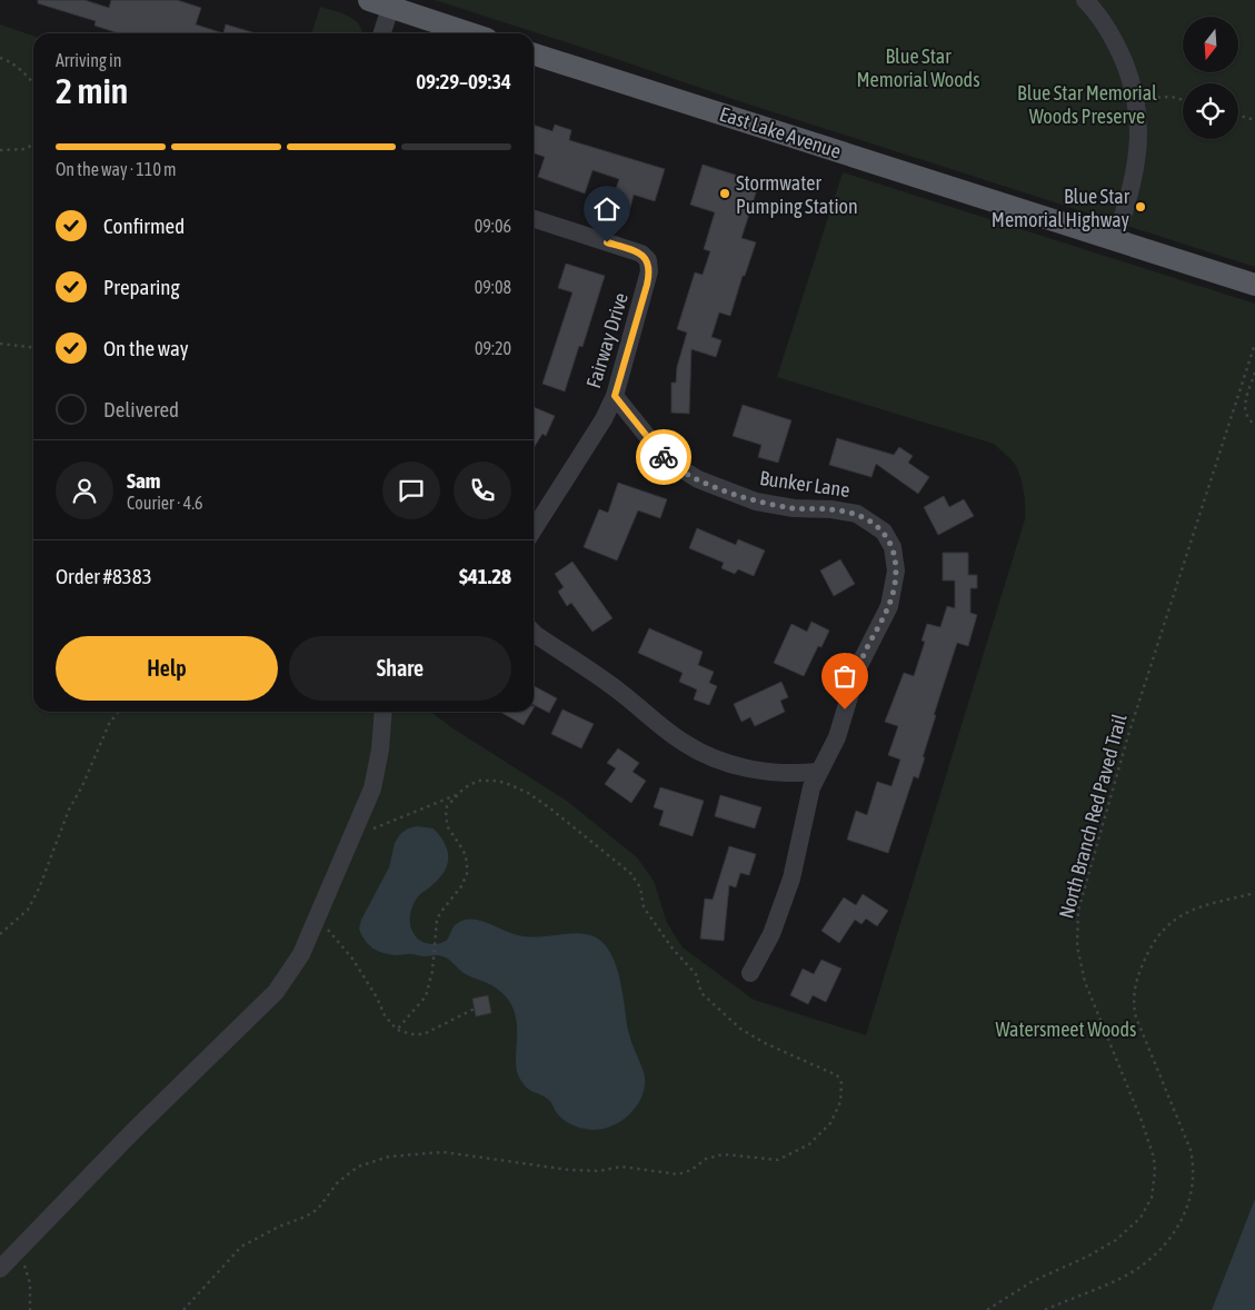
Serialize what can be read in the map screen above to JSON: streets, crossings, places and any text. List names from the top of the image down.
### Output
{
  "streets": {
    "main road": ["East Lake Avenue"],
    "street": ["Fairway Drive", "Bunker Lane"],
    "path": ["North Branch Red Paved Trail"]
  },
  "crossings": [
    ["Fairway Drive", "Bunker Lane"]
  ],
  "parks": ["Blue Star Memorial Woods", "Blue Star Memorial Woods Preserve", "Watersmeet Woods"],
  "places": ["Stormwater Pumping Station", "Blue Star Memorial Highway"],
  "north": "bottom",
  "page": {
    "heading": ["2 min", "Arriving in", "09:29–09:34"],
    "panel": [
      "Sam",
      "Courier · 4.6",
      "Order #8383",
      "$41.28"
    ],
    "bar": "On the way · 110 m",
    "list": [
      ["Confirmed", "09:06"],
      ["Preparing", "09:08"],
      ["On the way", "09:20"],
      "Delivered"
    ],
    "buttons": ["Help", "Share"]
  }
}
